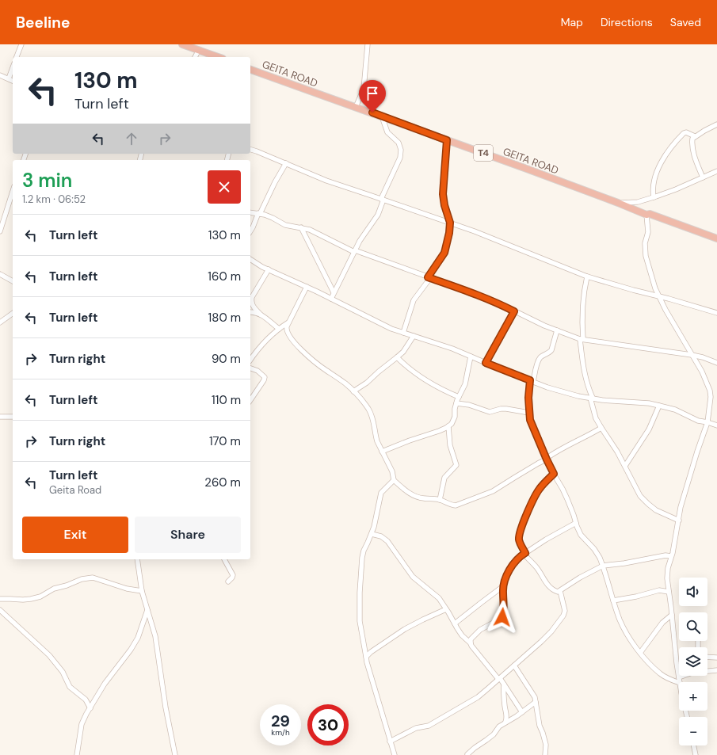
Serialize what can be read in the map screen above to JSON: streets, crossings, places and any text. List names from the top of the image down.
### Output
{
  "streets": {
    "highway": ["GEITA ROAD", "T4"]
  },
  "page": {
    "header": "Beeline",
    "nav": ["Map", "Directions", "Saved"],
    "turn": ["130 m", "Turn left"],
    "heading": ["3 min", "1.2 km · 06:52"],
    "list": [
      {
        "name": "Turn left",
        "value": "130 m"
      },
      {
        "name": "Turn left",
        "value": "160 m"
      },
      {
        "name": "Turn left",
        "value": "180 m"
      },
      {
        "name": "Turn right",
        "value": "90 m"
      },
      {
        "name": "Turn left",
        "value": "110 m"
      },
      {
        "name": "Turn right",
        "value": "170 m"
      },
      {
        "name": "Turn left",
        "note": "Geita Road",
        "value": "260 m"
      }
    ],
    "buttons": ["Exit", "Share"],
    "map_buttons": ["+", "−"],
    "speed": "29 km/h",
    "limit": "30"
  }
}
